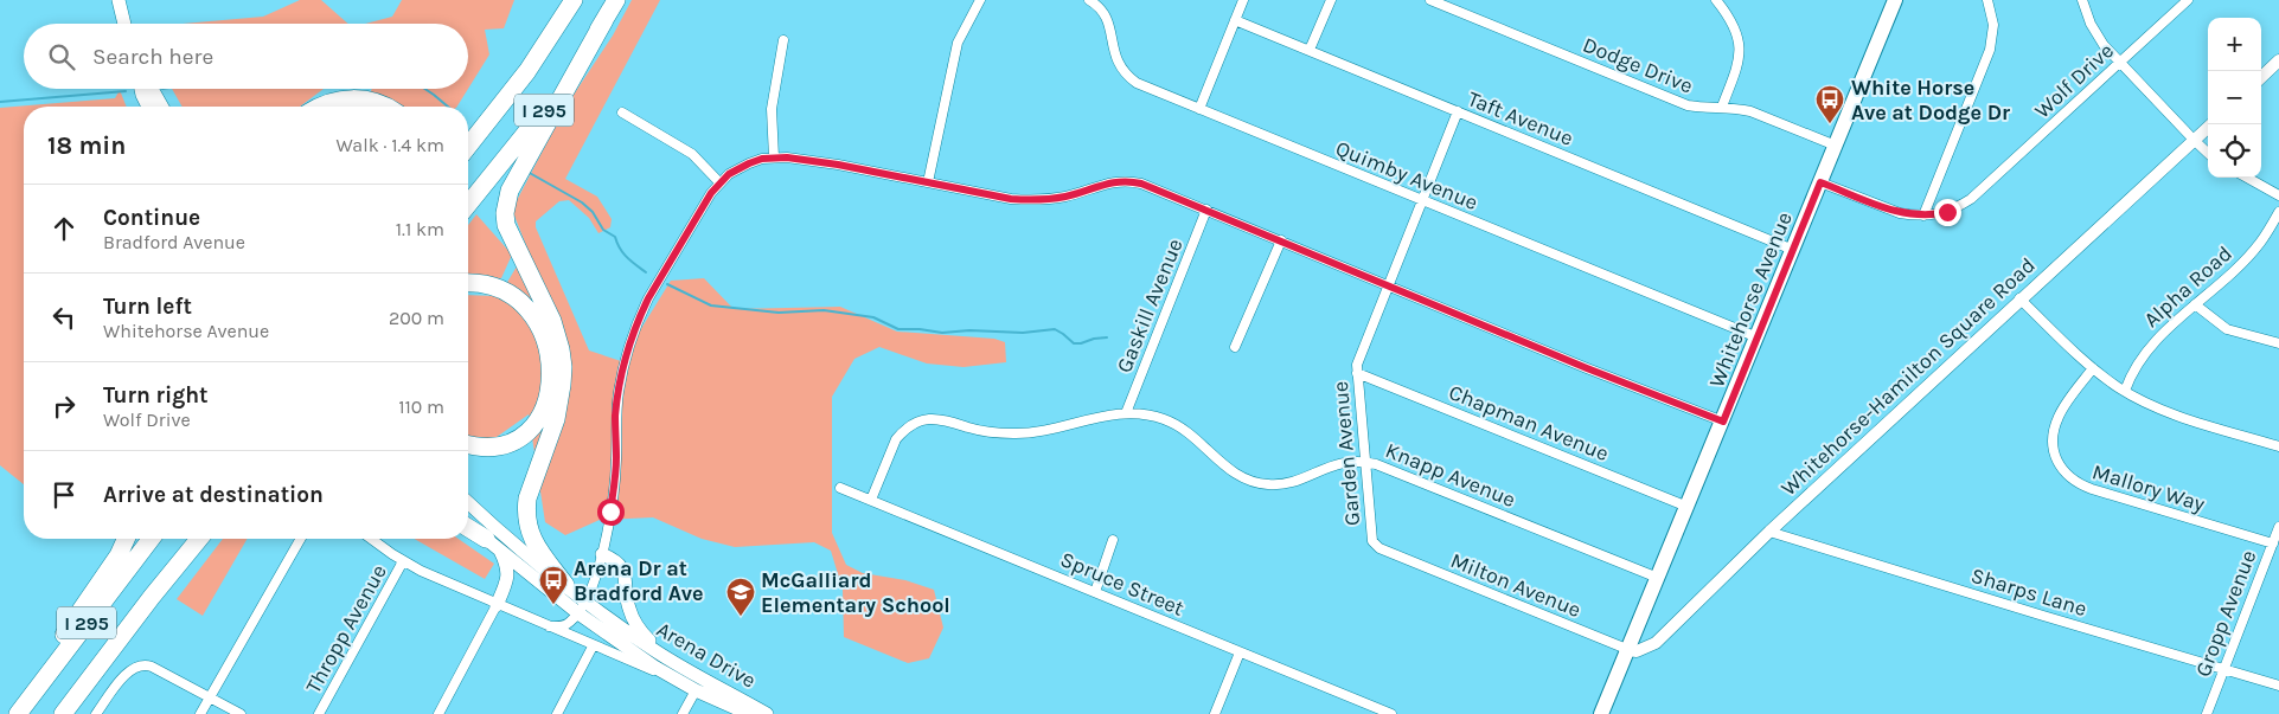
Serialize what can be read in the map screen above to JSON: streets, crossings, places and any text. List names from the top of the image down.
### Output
{
  "streets": {
    "highway": ["I 295"],
    "main road": ["Whitehorse Avenue", "Arena Drive"],
    "street": [
      "Dodge Drive",
      "Wolf Drive",
      "Taft Avenue",
      "Quimby Avenue",
      "Alpha Road",
      "Gaskill Avenue",
      "Whitehorse-Hamilton Square Road",
      "Chapman Avenue",
      "Garden Avenue",
      "Knapp Avenue",
      "Mallory Way",
      "Spruce Street",
      "Milton Avenue",
      "Sharps Lane",
      "Gropp Avenue",
      "Thropp Avenue"
    ]
  },
  "crossings": [
    ["Dodge Drive", "Whitehorse Avenue"],
    ["Wolf Drive", "Whitehorse Avenue"],
    ["Taft Avenue", "Whitehorse Avenue"],
    ["Taft Avenue", "Garden Avenue"],
    ["Quimby Avenue", "Whitehorse Avenue"],
    ["Quimby Avenue", "Garden Avenue"],
    ["Whitehorse Avenue", "Whitehorse-Hamilton Square Road"],
    ["Whitehorse Avenue", "Chapman Avenue"],
    ["Whitehorse Avenue", "Knapp Avenue"],
    ["Whitehorse Avenue", "Milton Avenue"],
    ["Gaskill Avenue", "Knapp Avenue"],
    ["Whitehorse-Hamilton Square Road", "Milton Avenue"],
    ["Whitehorse-Hamilton Square Road", "Sharps Lane"],
    ["Chapman Avenue", "Garden Avenue"],
    ["Garden Avenue", "Knapp Avenue"],
    ["Garden Avenue", "Milton Avenue"],
    ["Knapp Avenue", "Spruce Street"],
    ["Mallory Way", "Gropp Avenue"],
    ["Sharps Lane", "Gropp Avenue"]
  ],
  "places": {
    "bus stop": ["White Horse Ave at Dodge Dr", "Arena Dr at Bradford Ave"],
    "school or university": ["McGalliard Elementary School"]
  },
  "page": {
    "map_buttons": ["+", "−"],
    "search": "Search here",
    "heading": ["18 min", "Walk · 1.4 km"],
    "list": [
      ["Continue", "Bradford Avenue", "1.1 km"],
      ["Turn left", "Whitehorse Avenue", "200 m"],
      ["Turn right", "Wolf Drive", "110 m"],
      "Arrive at destination"
    ]
  }
}
